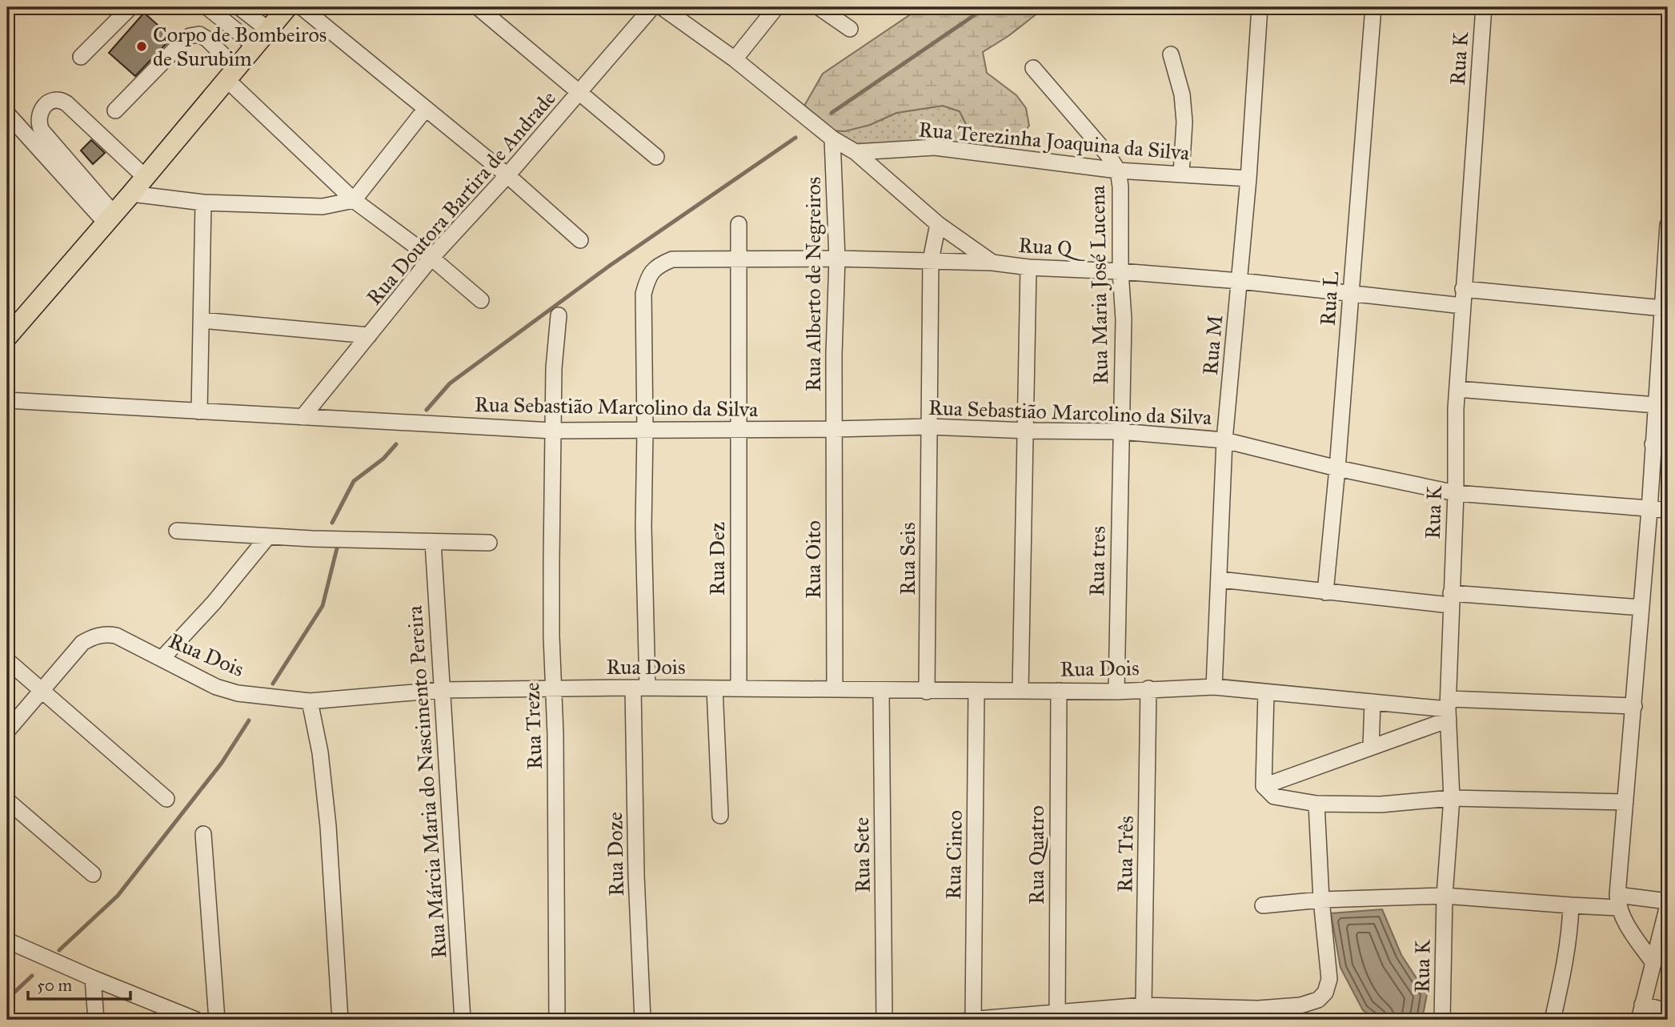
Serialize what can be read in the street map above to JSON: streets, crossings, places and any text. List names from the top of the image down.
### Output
{
  "streets": {
    "street": [
      "Rua K",
      "Rua Terezinha Joaquina da Silva",
      "Rua Doutora Bartira de Andrade",
      "Rua Q",
      "Rua Alberto de Negreiros",
      "Rua Maria José Lucena",
      "Rua L",
      "Rua M",
      "Rua Sebastião Marcolino da Silva",
      "Rua Dez",
      "Rua Seis",
      "Rua Oito",
      "Rua tres",
      "Rua Dois",
      "Rua Treze",
      "Rua Márcia Maria do Nascimento Pereira",
      "Rua Doze",
      "Rua Três",
      "Rua Sete",
      "Rua Cinco",
      "Rua Quatro"
    ]
  },
  "crossings": [
    ["Rua K", "Rua Q"],
    ["Rua K", "Rua Sebastião Marcolino da Silva"],
    ["Rua K", "Rua Dois"],
    ["Rua Terezinha Joaquina da Silva", "Rua Maria José Lucena"],
    ["Rua Terezinha Joaquina da Silva", "Rua M"],
    ["Rua Doutora Bartira de Andrade", "Rua Sebastião Marcolino da Silva"],
    ["Rua Q", "Rua Alberto de Negreiros"],
    ["Rua Q", "Rua Maria José Lucena"],
    ["Rua Q", "Rua L"],
    ["Rua Q", "Rua M"],
    ["Rua Q", "Rua Dez"],
    ["Rua Q", "Rua Seis"],
    ["Rua Q", "Rua Doze"],
    ["Rua Alberto de Negreiros", "Rua Sebastião Marcolino da Silva"],
    ["Rua Alberto de Negreiros", "Rua Oito"],
    ["Rua Maria José Lucena", "Rua Sebastião Marcolino da Silva"],
    ["Rua Maria José Lucena", "Rua tres"],
    ["Rua L", "Rua Sebastião Marcolino da Silva"],
    ["Rua M", "Rua Sebastião Marcolino da Silva"],
    ["Rua M", "Rua Dois"],
    ["Rua Sebastião Marcolino da Silva", "Rua Dez"],
    ["Rua Sebastião Marcolino da Silva", "Rua Seis"],
    ["Rua Sebastião Marcolino da Silva", "Rua Oito"],
    ["Rua Sebastião Marcolino da Silva", "Rua tres"],
    ["Rua Sebastião Marcolino da Silva", "Rua Treze"],
    ["Rua Sebastião Marcolino da Silva", "Rua Doze"],
    ["Rua Dez", "Rua Dois"],
    ["Rua Seis", "Rua Dois"],
    ["Rua Oito", "Rua Dois"],
    ["Rua tres", "Rua Dois"],
    ["Rua Dois", "Rua Treze"],
    ["Rua Dois", "Rua Márcia Maria do Nascimento Pereira"],
    ["Rua Dois", "Rua Doze"],
    ["Rua Dois", "Rua Três"],
    ["Rua Dois", "Rua Sete"],
    ["Rua Dois", "Rua Cinco"],
    ["Rua Dois", "Rua Quatro"]
  ],
  "places": ["Corpo de Bombeiros de Surubim"],
  "scale_bar": "50 m"
}
